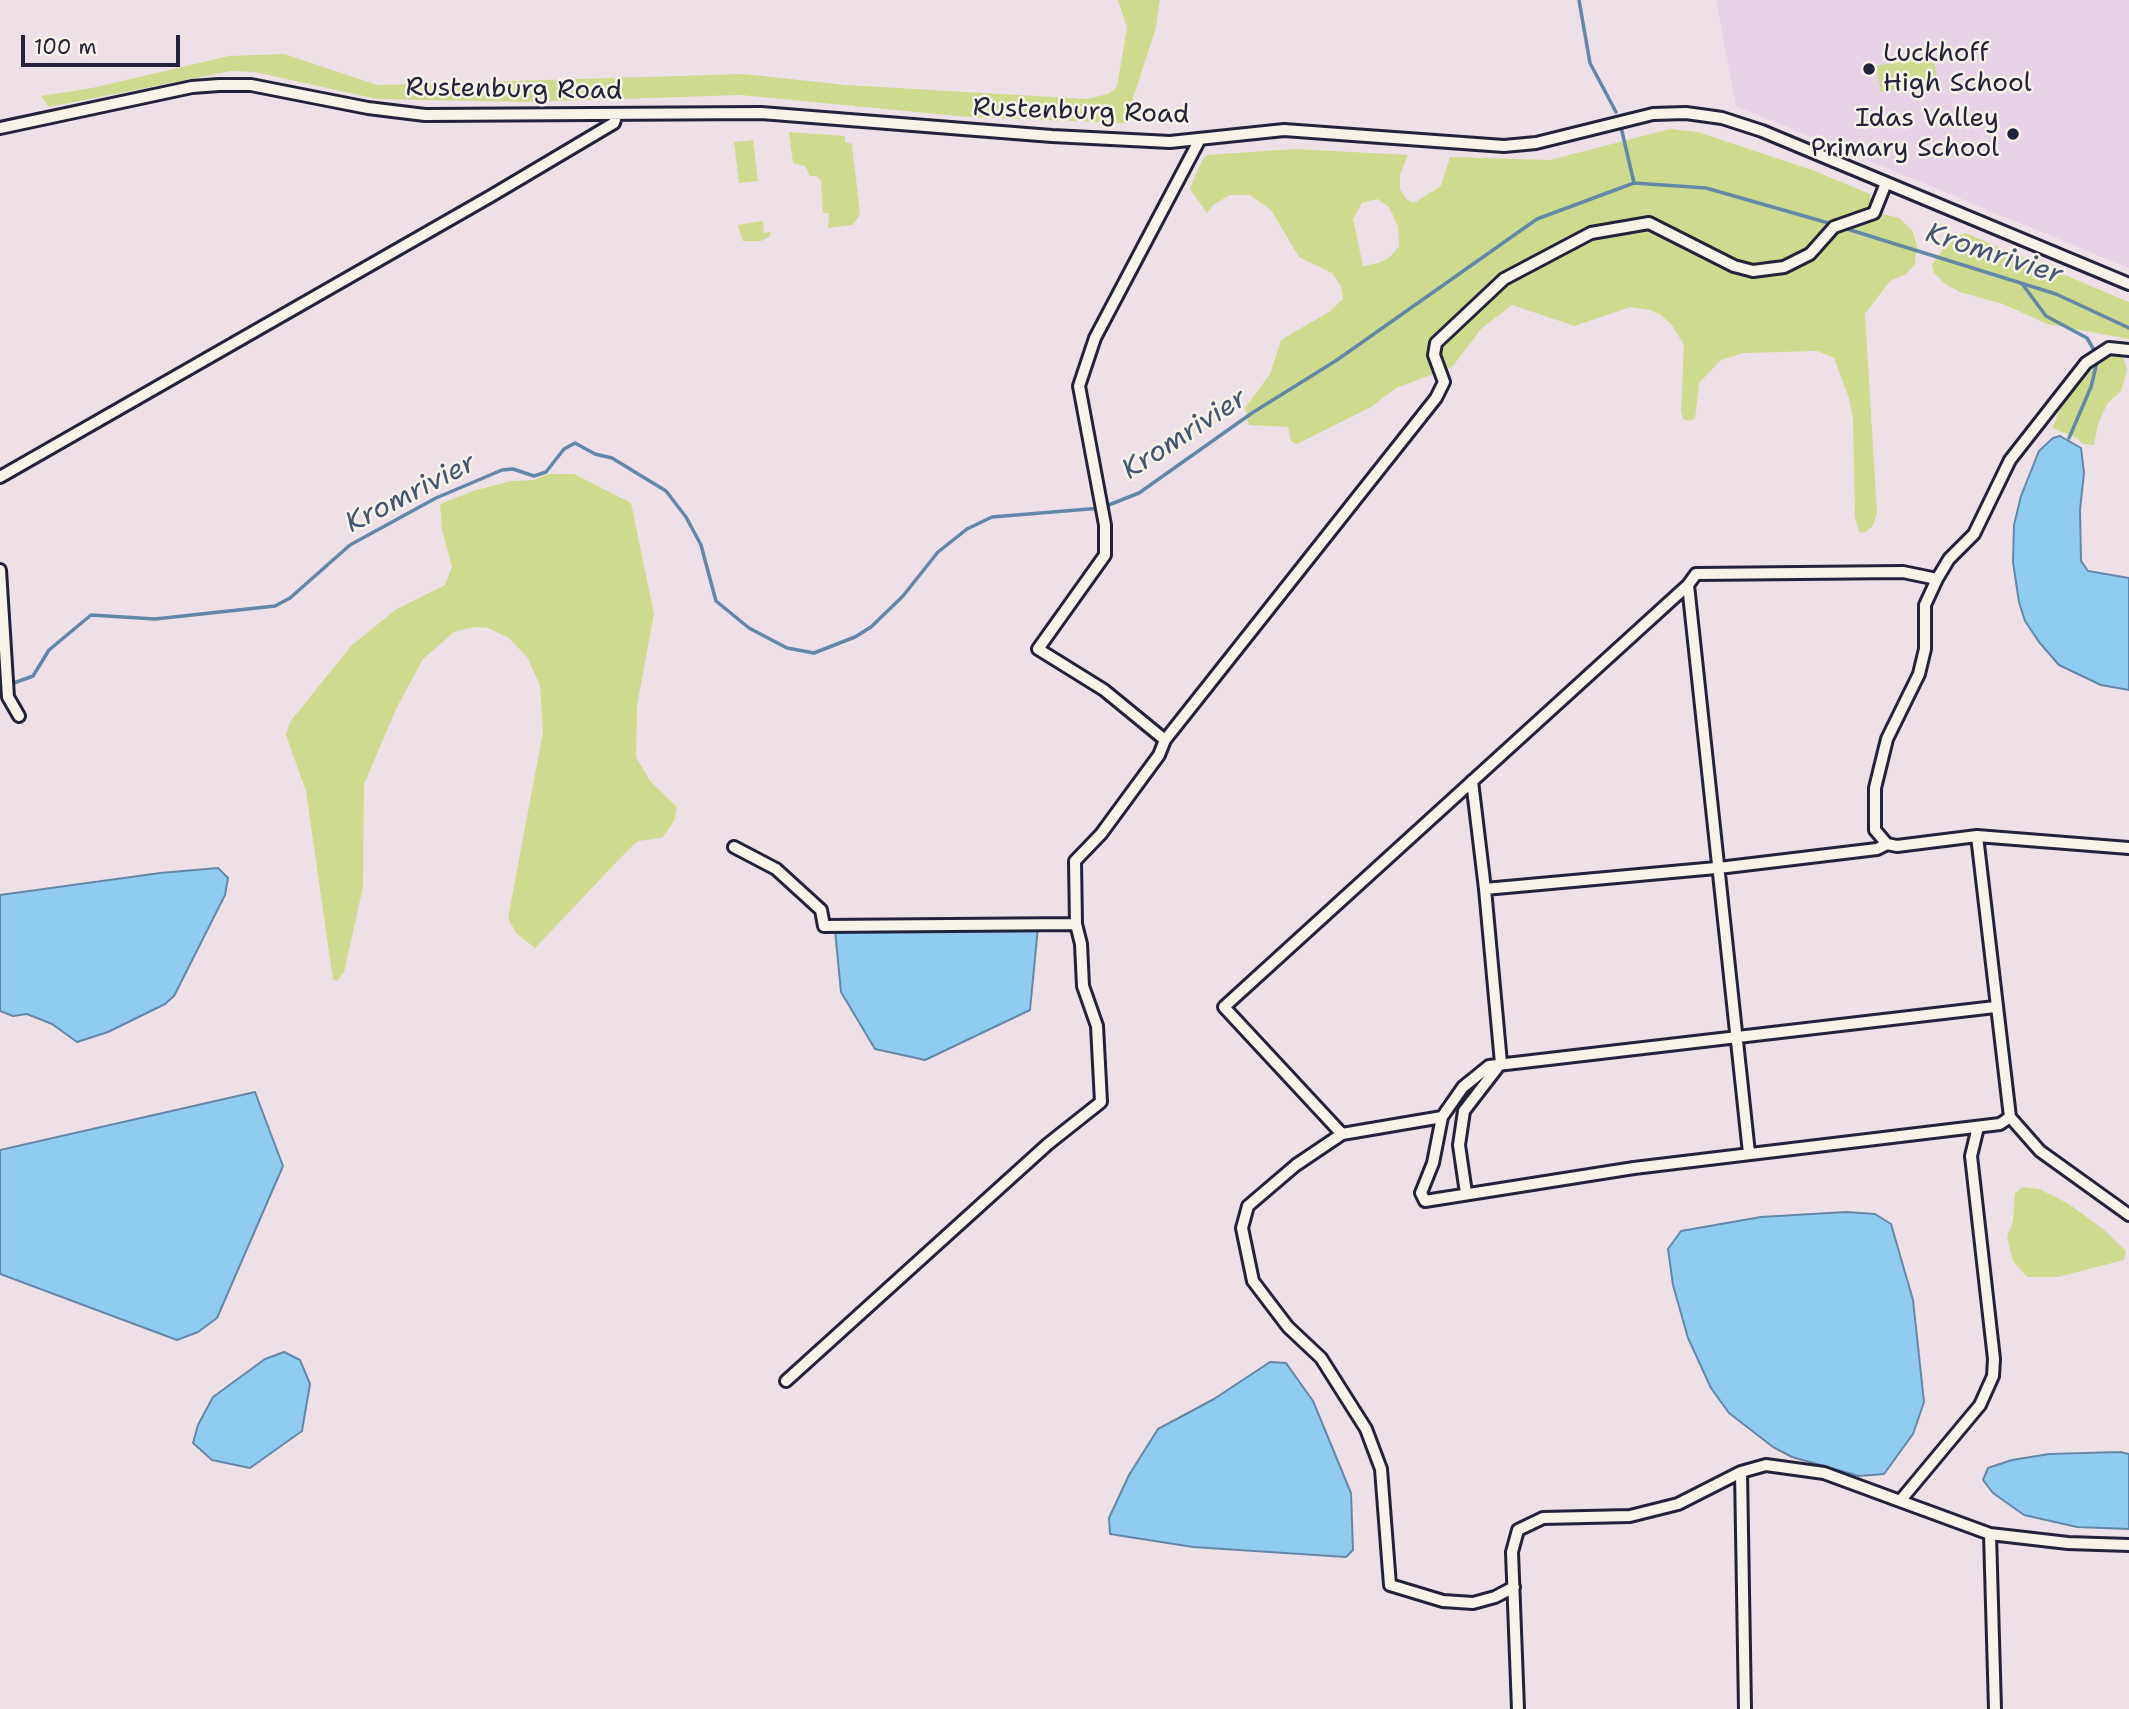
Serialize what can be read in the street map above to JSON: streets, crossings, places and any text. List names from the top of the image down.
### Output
{
  "streets": {
    "street": ["Rustenburg Road"]
  },
  "water": ["Kromrivier"],
  "places": ["Luckhoff High School", "Idas Valley Primary School"],
  "scale_bar": "100 m"
}
